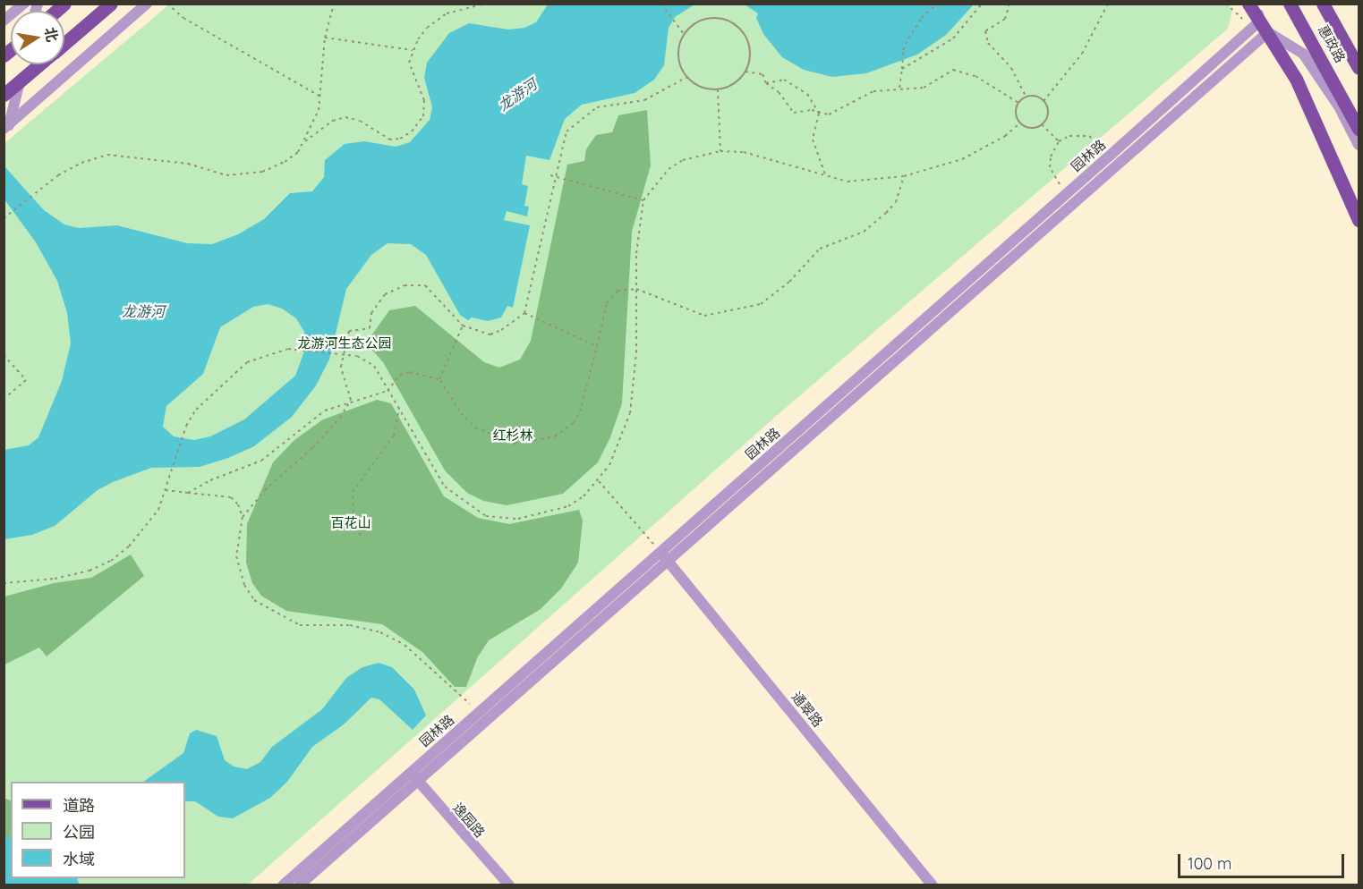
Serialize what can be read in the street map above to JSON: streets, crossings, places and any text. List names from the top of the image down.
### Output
{
  "streets": {
    "main road": ["惠政路"],
    "street": ["园林路", "通翠路", "逸园路"]
  },
  "crossings": [
    ["园林路", "通翠路"],
    ["园林路", "逸园路"]
  ],
  "water": ["龙游河"],
  "parks": ["龙游河生态公园", "红杉林", "百花山"],
  "legend": ["道路", "公园", "水域"],
  "scale_bar": "100 m",
  "north": "right"
}
